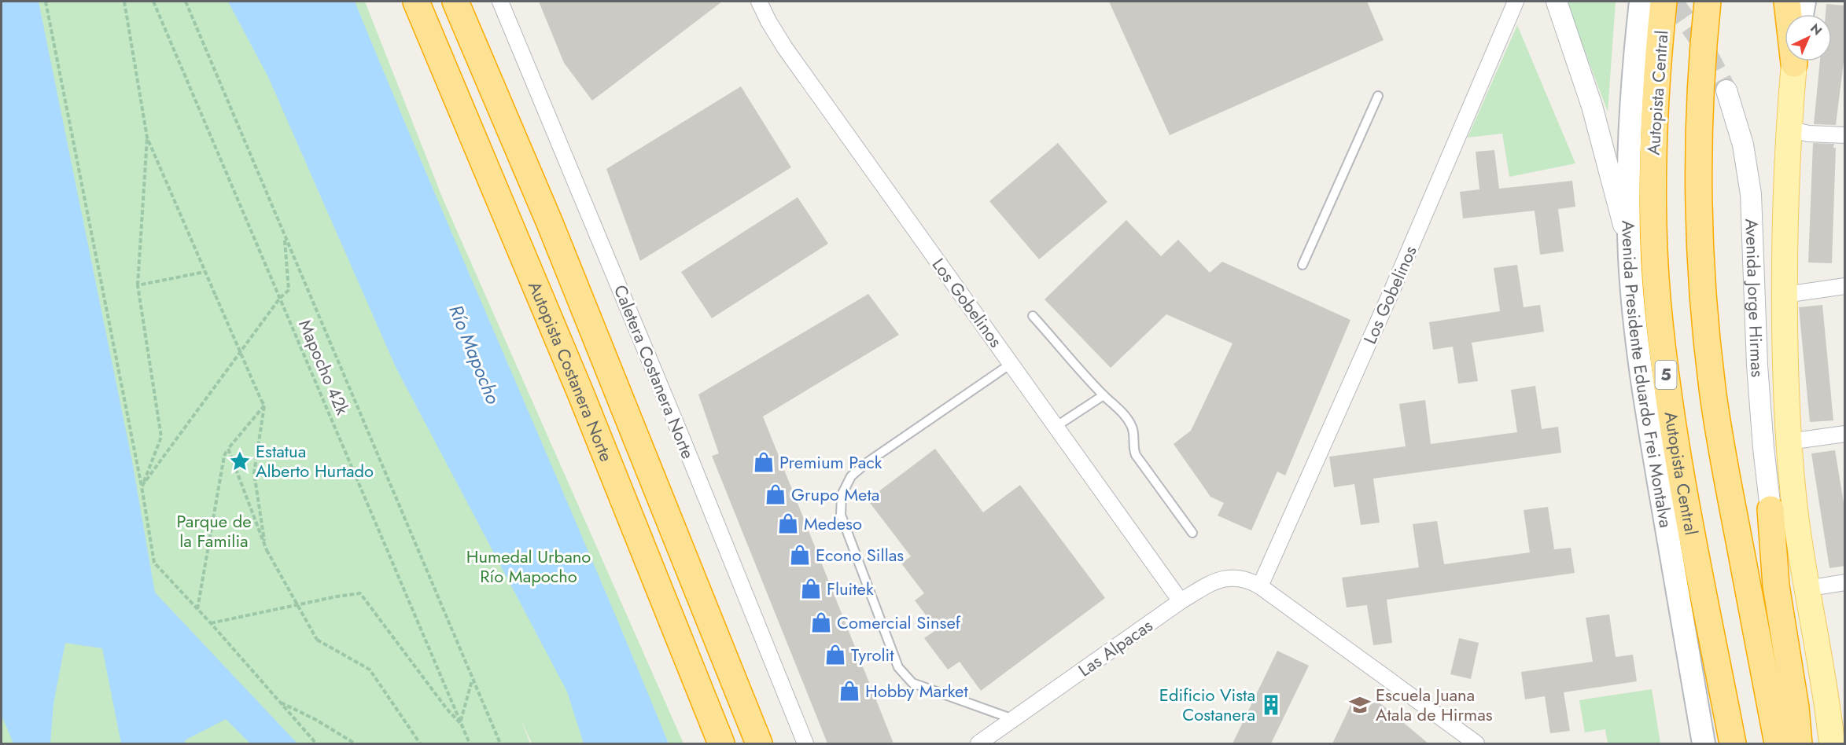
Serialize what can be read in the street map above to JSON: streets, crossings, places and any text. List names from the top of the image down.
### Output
{
  "streets": {
    "highway": ["Autopista Central", "Autopista Costanera Norte", "5"],
    "main road": ["Avenida Presidente Eduardo Frei Montalva"],
    "street": [
      "Los Gobelinos",
      "Avenida Jorge Hirmas",
      "Caletera Costanera Norte",
      "Las Alpacas"
    ],
    "path": ["Mapocho 42k"]
  },
  "crossings": [
    ["Los Gobelinos", "Las Alpacas"]
  ],
  "water": ["Río Mapocho"],
  "parks": ["Parque de la Familia", "Humedal Urbano Río Mapocho"],
  "places": {
    "place": ["Estatua Alberto Hurtado"],
    "shop": [
      "Premium Pack",
      "Grupo Meta",
      "Medeso",
      "Econo Sillas",
      "Fluitek",
      "Comercial Sinsef",
      "Tyrolit",
      "Hobby Market"
    ],
    "building": ["Edificio Vista Costanera"],
    "school or university": ["Escuela Juana Atala de Hirmas"]
  },
  "north": "top right"
}
